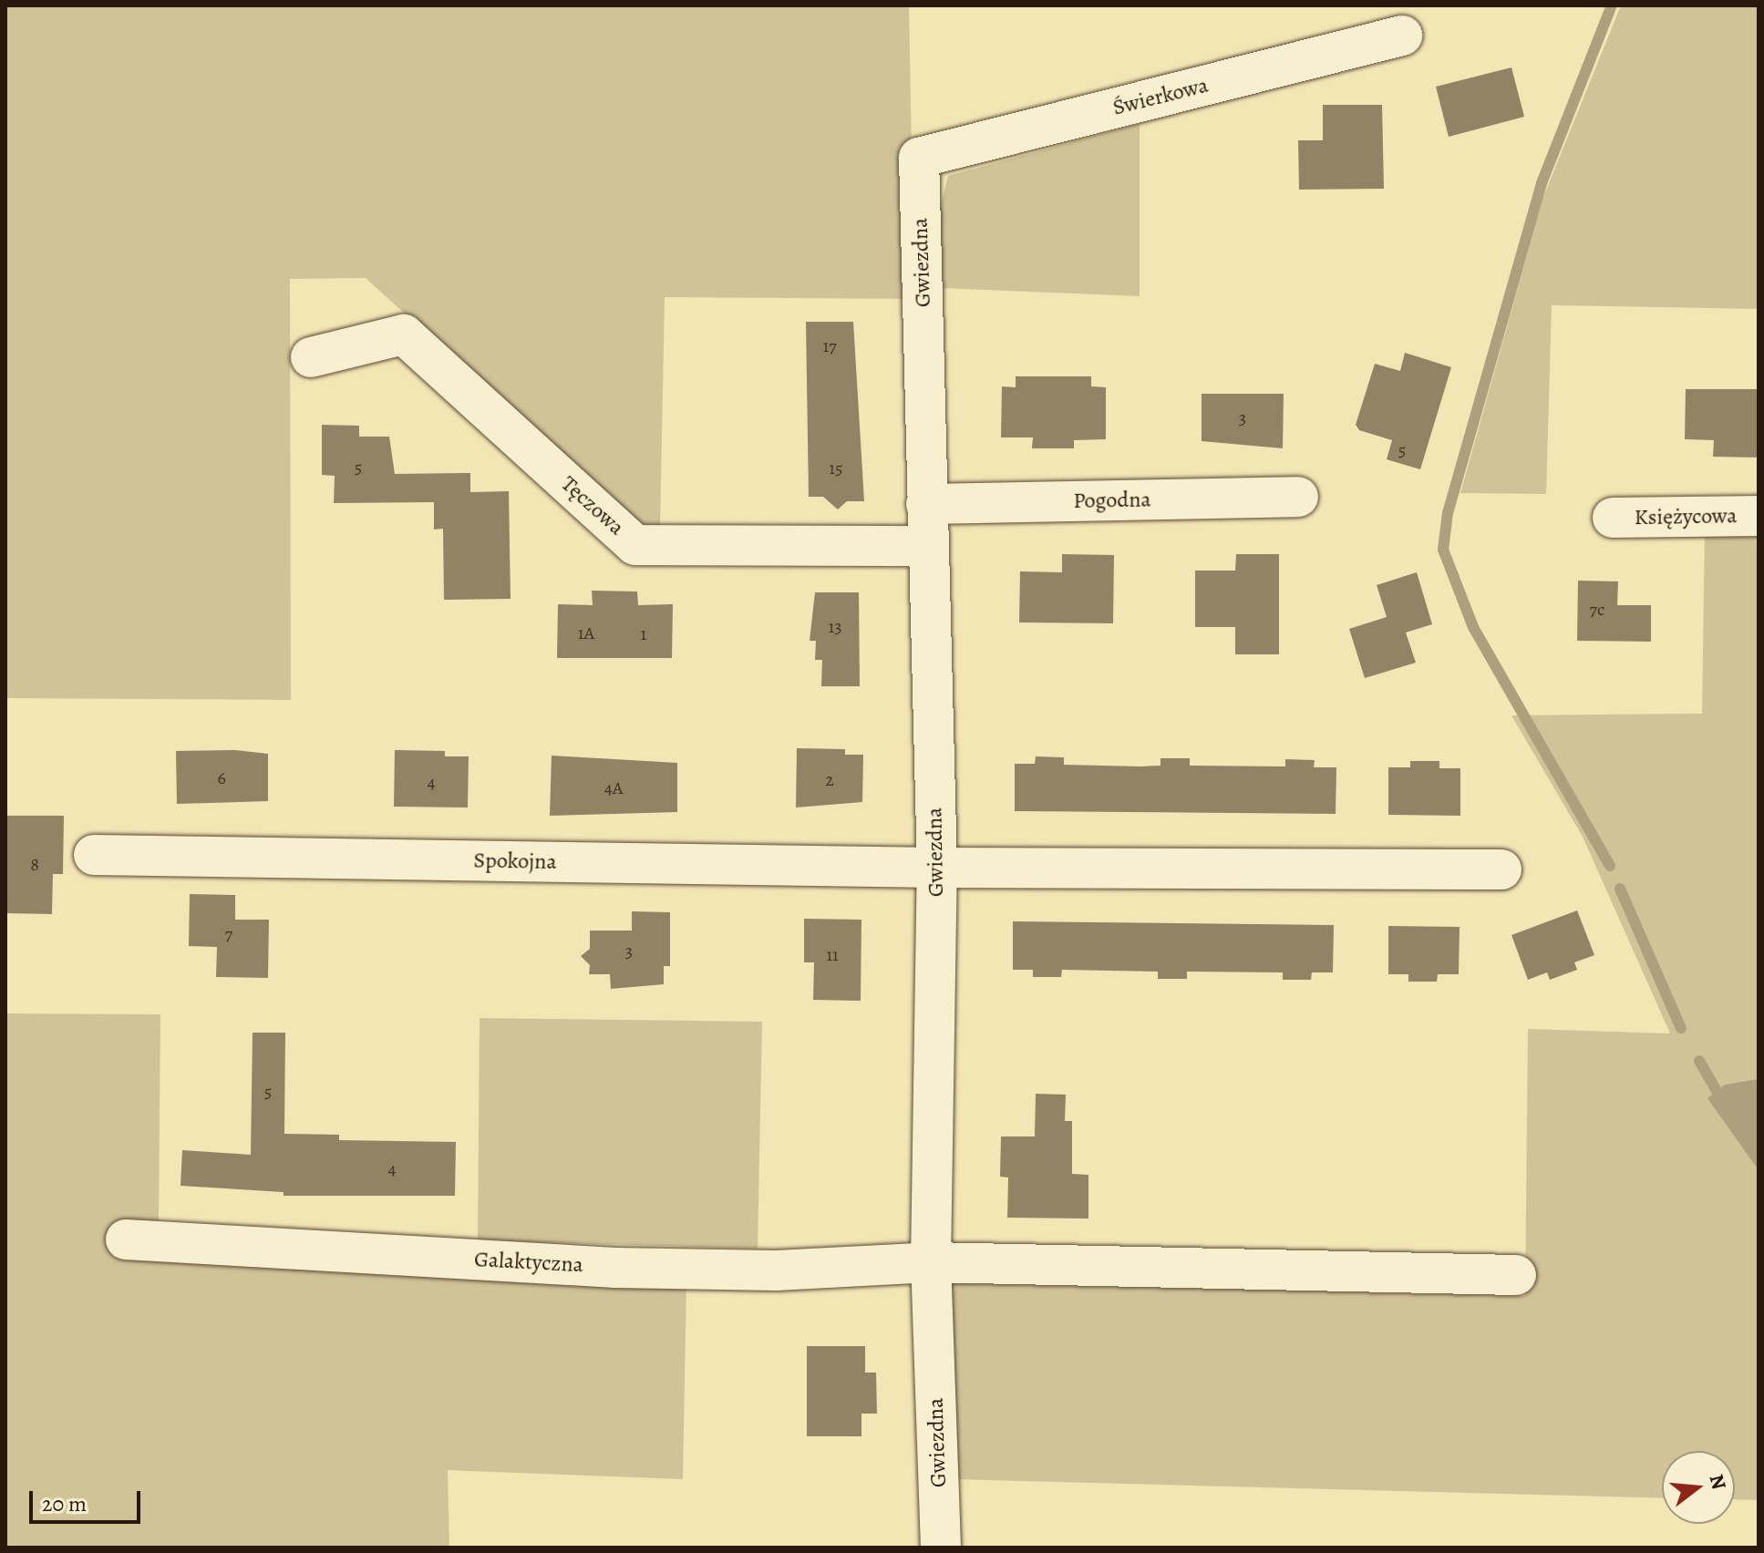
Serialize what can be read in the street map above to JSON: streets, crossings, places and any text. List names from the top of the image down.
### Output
{
  "streets": {
    "street": [
      "Świerkowa",
      "Gwiezdna",
      "Pogodna",
      "Tęczowa",
      "Księżycowa",
      "Spokojna",
      "Galaktyczna"
    ]
  },
  "crossings": [
    ["Świerkowa", "Gwiezdna"],
    ["Gwiezdna", "Pogodna"],
    ["Gwiezdna", "Tęczowa"],
    ["Gwiezdna", "Spokojna"],
    ["Gwiezdna", "Galaktyczna"]
  ],
  "house_numbers": [
    "17",
    "3",
    "5",
    "5",
    "15",
    "7c",
    "13",
    "1A",
    "1",
    "6",
    "2",
    "4",
    "4A",
    "8",
    "7",
    "3",
    "11",
    "5",
    "4"
  ],
  "scale_bar": "20 m",
  "north": "right"
}
